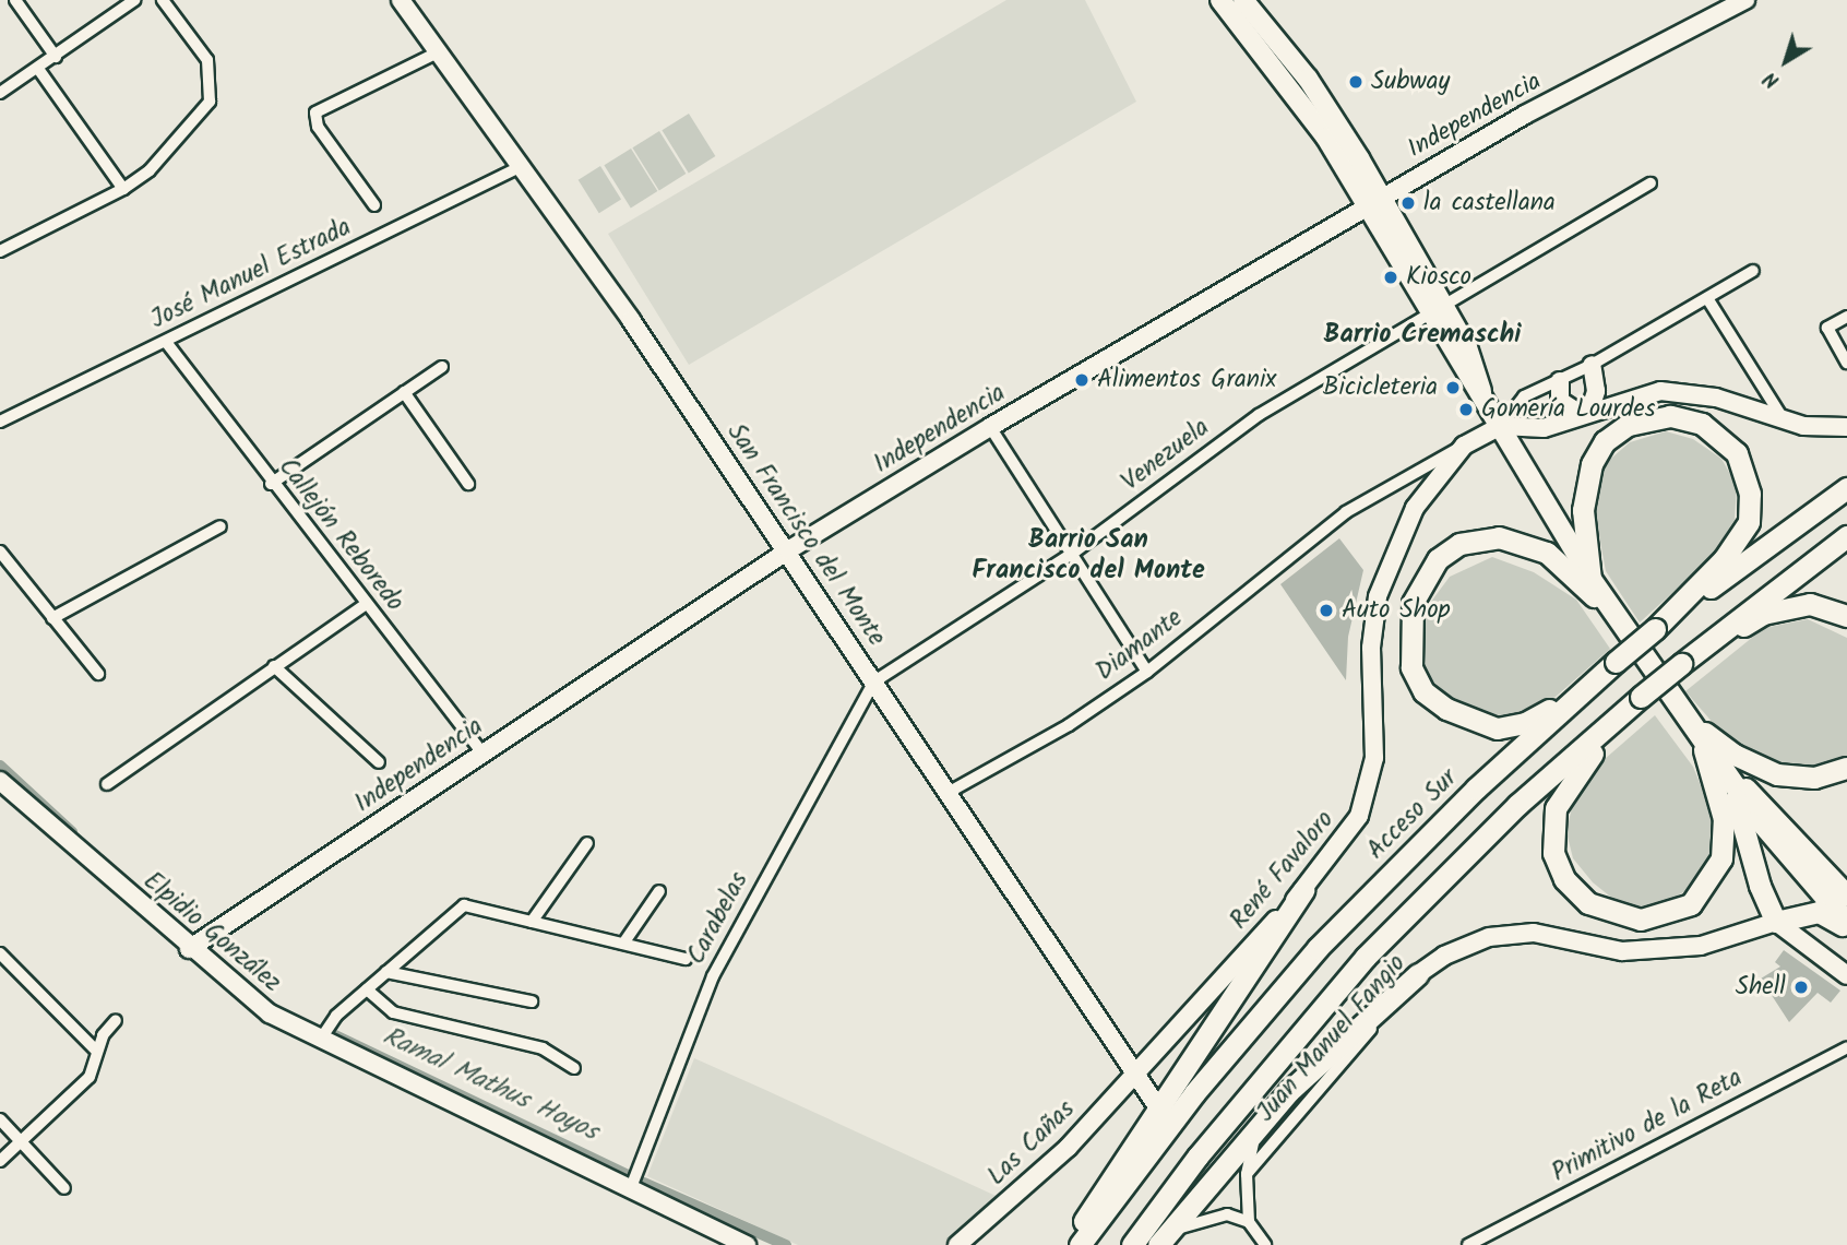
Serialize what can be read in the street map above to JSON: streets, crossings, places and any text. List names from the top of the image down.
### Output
{
  "streets": {
    "highway": ["Acceso Sur"],
    "street": [
      "Independencia",
      "José Manuel Estrada",
      "Venezuela",
      "Callejón Reboredo",
      "San Francisco del Monte",
      "Diamante",
      "René Favaloro",
      "Carabelas",
      "Elpidio González",
      "Juan Manuel Fangio",
      "Primitivo de la Reta",
      "Las Cañas"
    ]
  },
  "crossings": [
    ["Independencia", "Callejón Reboredo"],
    ["Independencia", "San Francisco del Monte"],
    ["Independencia", "Elpidio González"],
    ["José Manuel Estrada", "Callejón Reboredo"],
    ["José Manuel Estrada", "San Francisco del Monte"],
    ["Venezuela", "San Francisco del Monte"],
    ["Venezuela", "Carabelas"],
    ["San Francisco del Monte", "Diamante"],
    ["San Francisco del Monte", "René Favaloro"],
    ["San Francisco del Monte", "Carabelas"],
    ["San Francisco del Monte", "Las Cañas"],
    ["Diamante", "René Favaloro"],
    ["René Favaloro", "Las Cañas"],
    ["Carabelas", "Elpidio González"]
  ],
  "districts": ["Barrio Cremaschi", "Barrio San Francisco del Monte"],
  "water": ["Ramal Mathus Hoyos"],
  "places": [
    "Subway",
    "la castellana",
    "Kiosco",
    "Alimentos Granix",
    "Bicicleteria",
    "Gomería Lourdes",
    "Auto Shop",
    "Shell"
  ],
  "north": "bottom left"
}
